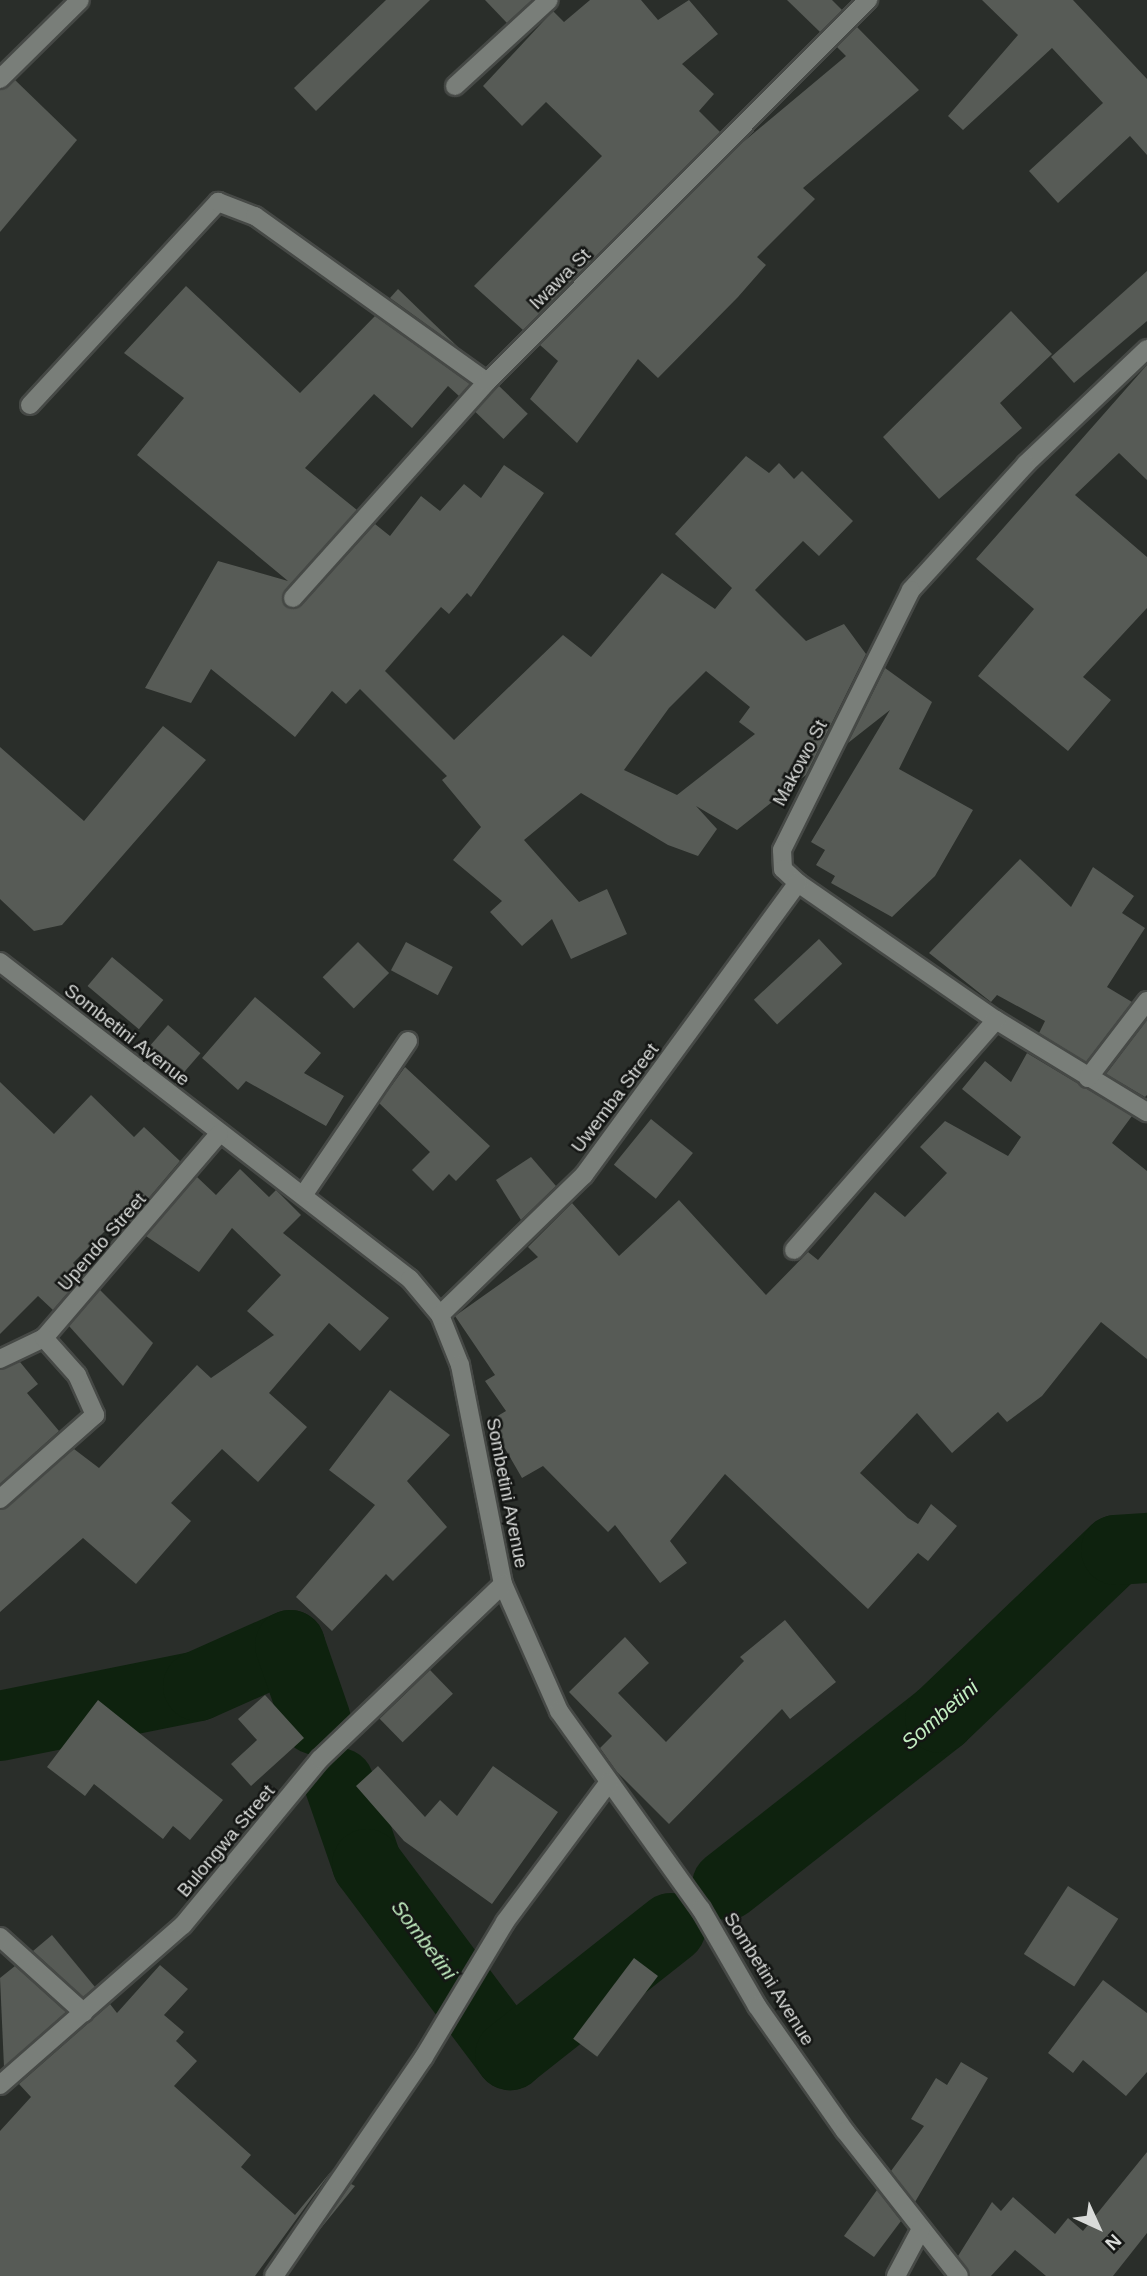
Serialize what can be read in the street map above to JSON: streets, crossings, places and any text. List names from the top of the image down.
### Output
{
  "streets": {
    "street": [
      "Iwawa St",
      "Makowo St",
      "Sombetini Avenue",
      "Uwemba Street",
      "Upendo Street",
      "Bulongwa Street"
    ]
  },
  "crossings": [
    ["Makowo St", "Uwemba Street"],
    ["Sombetini Avenue", "Uwemba Street"],
    ["Sombetini Avenue", "Upendo Street"],
    ["Sombetini Avenue", "Bulongwa Street"]
  ],
  "water": ["Sombetini"],
  "north": "bottom right"
}
